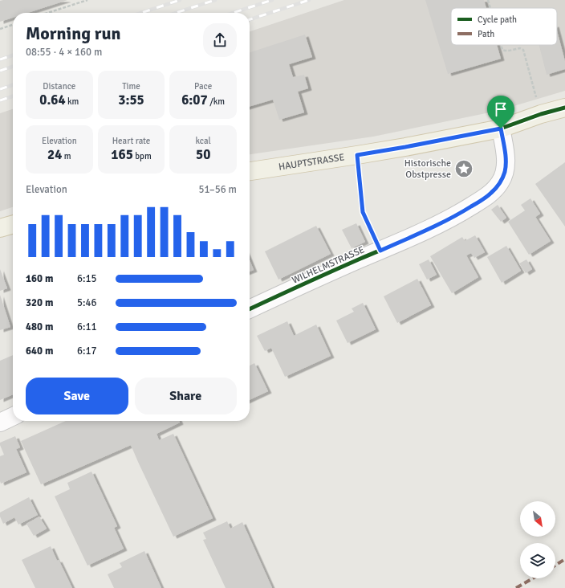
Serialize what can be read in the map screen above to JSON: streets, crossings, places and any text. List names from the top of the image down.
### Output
{
  "streets": {
    "main road": ["HAUPTSTRASSE"],
    "street": ["WILHELMSTRASSE"]
  },
  "crossings": [
    ["HAUPTSTRASSE", "WILHELMSTRASSE"]
  ],
  "places": {
    "place": ["Historische Obstpresse"]
  },
  "legend": ["Cycle path", "Path"],
  "north": "bottom right",
  "page": {
    "heading": ["Morning run", "08:55 · 4 × 160 m"],
    "stats": [
      ["Distance", "0.64 km"],
      ["Time", "3:55"],
      ["Pace", "6:07 /km"],
      ["Elevation", "24 m"],
      ["Heart rate", "165 bpm"],
      ["kcal", "50"]
    ],
    "chart": ["Elevation", "51–56 m"],
    "list": [
      {
        "name": "160 m",
        "note": "6:15"
      },
      {
        "name": "320 m",
        "note": "5:46"
      },
      {
        "name": "480 m",
        "note": "6:11"
      },
      {
        "name": "640 m",
        "note": "6:17"
      }
    ],
    "buttons": ["Save", "Share"]
  }
}
